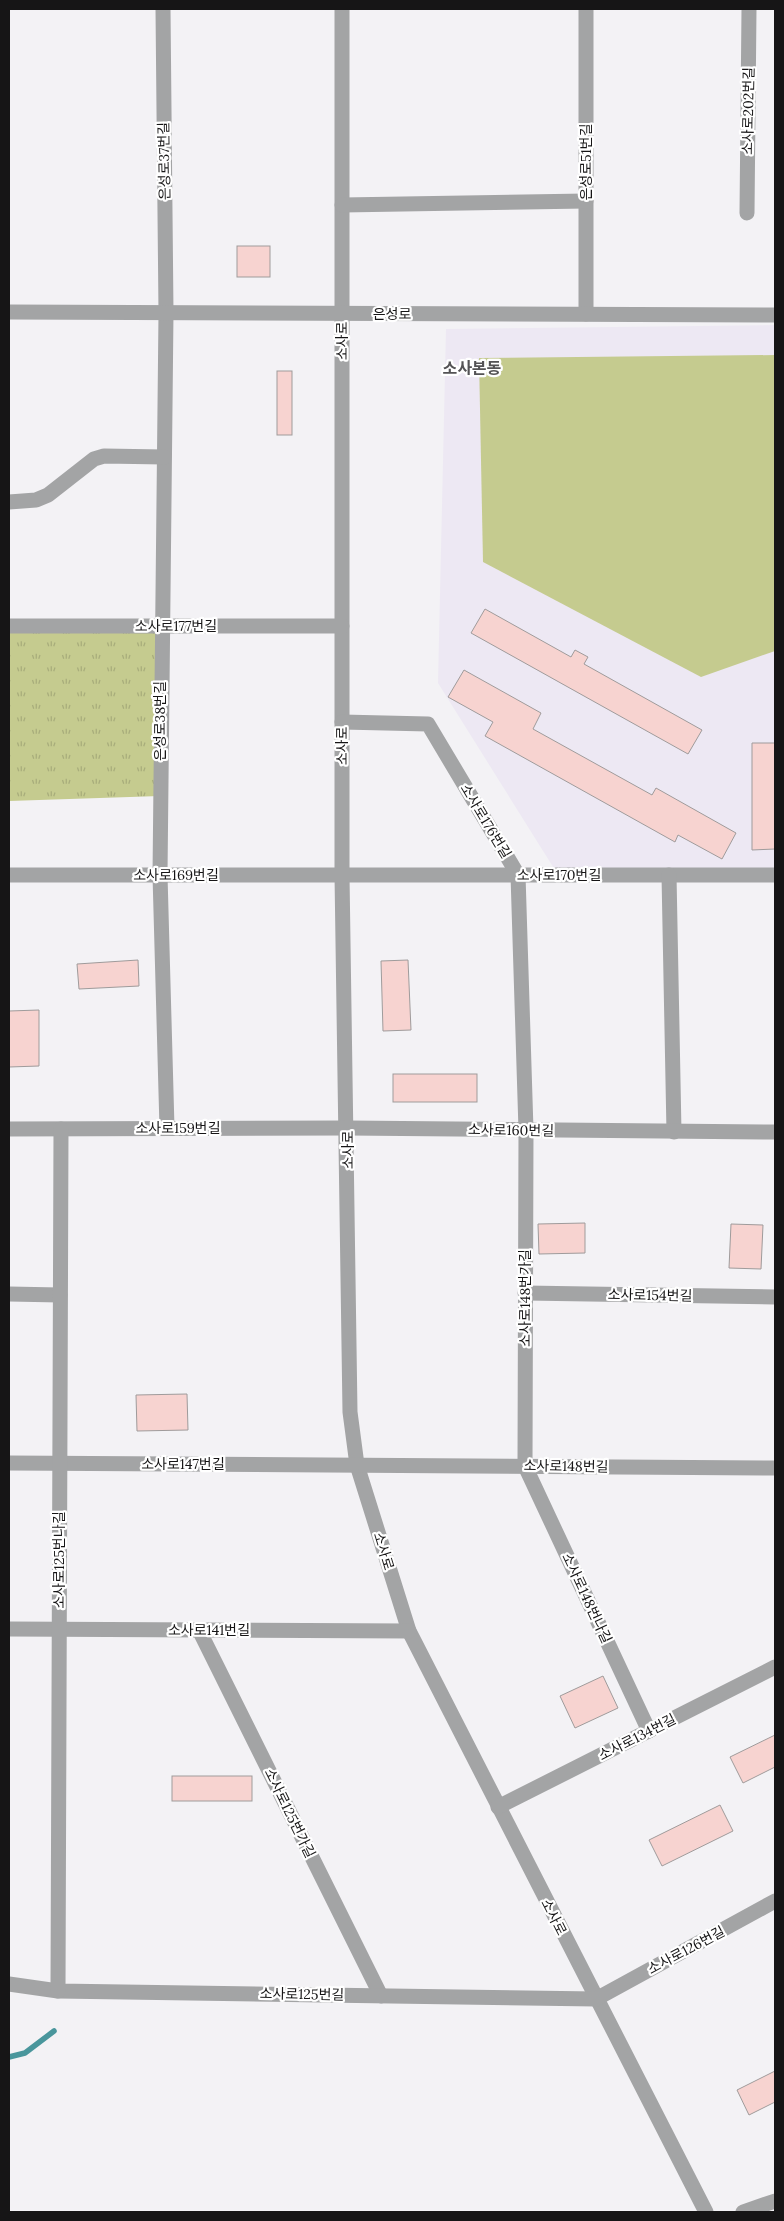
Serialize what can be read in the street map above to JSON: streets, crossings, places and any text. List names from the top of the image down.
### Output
{
  "streets": {
    "street": [
      "소사로202번길",
      "은성로37번길",
      "은성로51번길",
      "은성로",
      "소사로",
      "소사로177번길",
      "은성로38번길",
      "소사로176번길",
      "소사로169번길",
      "소사로170번길",
      "소사로159번길",
      "소사로160번길",
      "소사로154번길",
      "소사로148번가길",
      "소사로147번길",
      "소사로148번길",
      "소사로125번나길",
      "소사로148번나길",
      "소사로141번길",
      "소사로134번길",
      "소사로125번가길",
      "소사로126번길",
      "소사로125번길"
    ]
  },
  "crossings": [
    ["은성로37번길", "은성로"],
    ["은성로37번길", "은성로38번길"],
    ["은성로51번길", "은성로"],
    ["은성로", "소사로"],
    ["은성로", "은성로38번길"],
    ["소사로", "소사로177번길"],
    ["소사로", "소사로176번길"],
    ["소사로", "소사로169번길"],
    ["소사로", "소사로170번길"],
    ["소사로", "소사로159번길"],
    ["소사로", "소사로160번길"],
    ["소사로", "소사로147번길"],
    ["소사로", "소사로148번길"],
    ["소사로", "소사로141번길"],
    ["소사로", "소사로134번길"],
    ["소사로", "소사로126번길"],
    ["소사로", "소사로125번길"],
    ["소사로177번길", "은성로38번길"],
    ["은성로38번길", "소사로169번길"],
    ["은성로38번길", "소사로159번길"],
    ["소사로176번길", "소사로170번길"],
    ["소사로176번길", "소사로160번길"],
    ["소사로176번길", "소사로148번가길"],
    ["소사로169번길", "소사로170번길"],
    ["소사로159번길", "소사로160번길"],
    ["소사로159번길", "소사로125번나길"],
    ["소사로160번길", "소사로148번가길"],
    ["소사로154번길", "소사로148번가길"],
    ["소사로148번가길", "소사로148번길"],
    ["소사로148번가길", "소사로148번나길"],
    ["소사로147번길", "소사로148번길"],
    ["소사로147번길", "소사로125번나길"],
    ["소사로148번길", "소사로148번나길"],
    ["소사로125번나길", "소사로141번길"],
    ["소사로125번나길", "소사로125번길"],
    ["소사로148번나길", "소사로134번길"],
    ["소사로141번길", "소사로125번가길"],
    ["소사로125번가길", "소사로125번길"],
    ["소사로126번길", "소사로125번길"]
  ],
  "districts": ["소사본동"]
}
